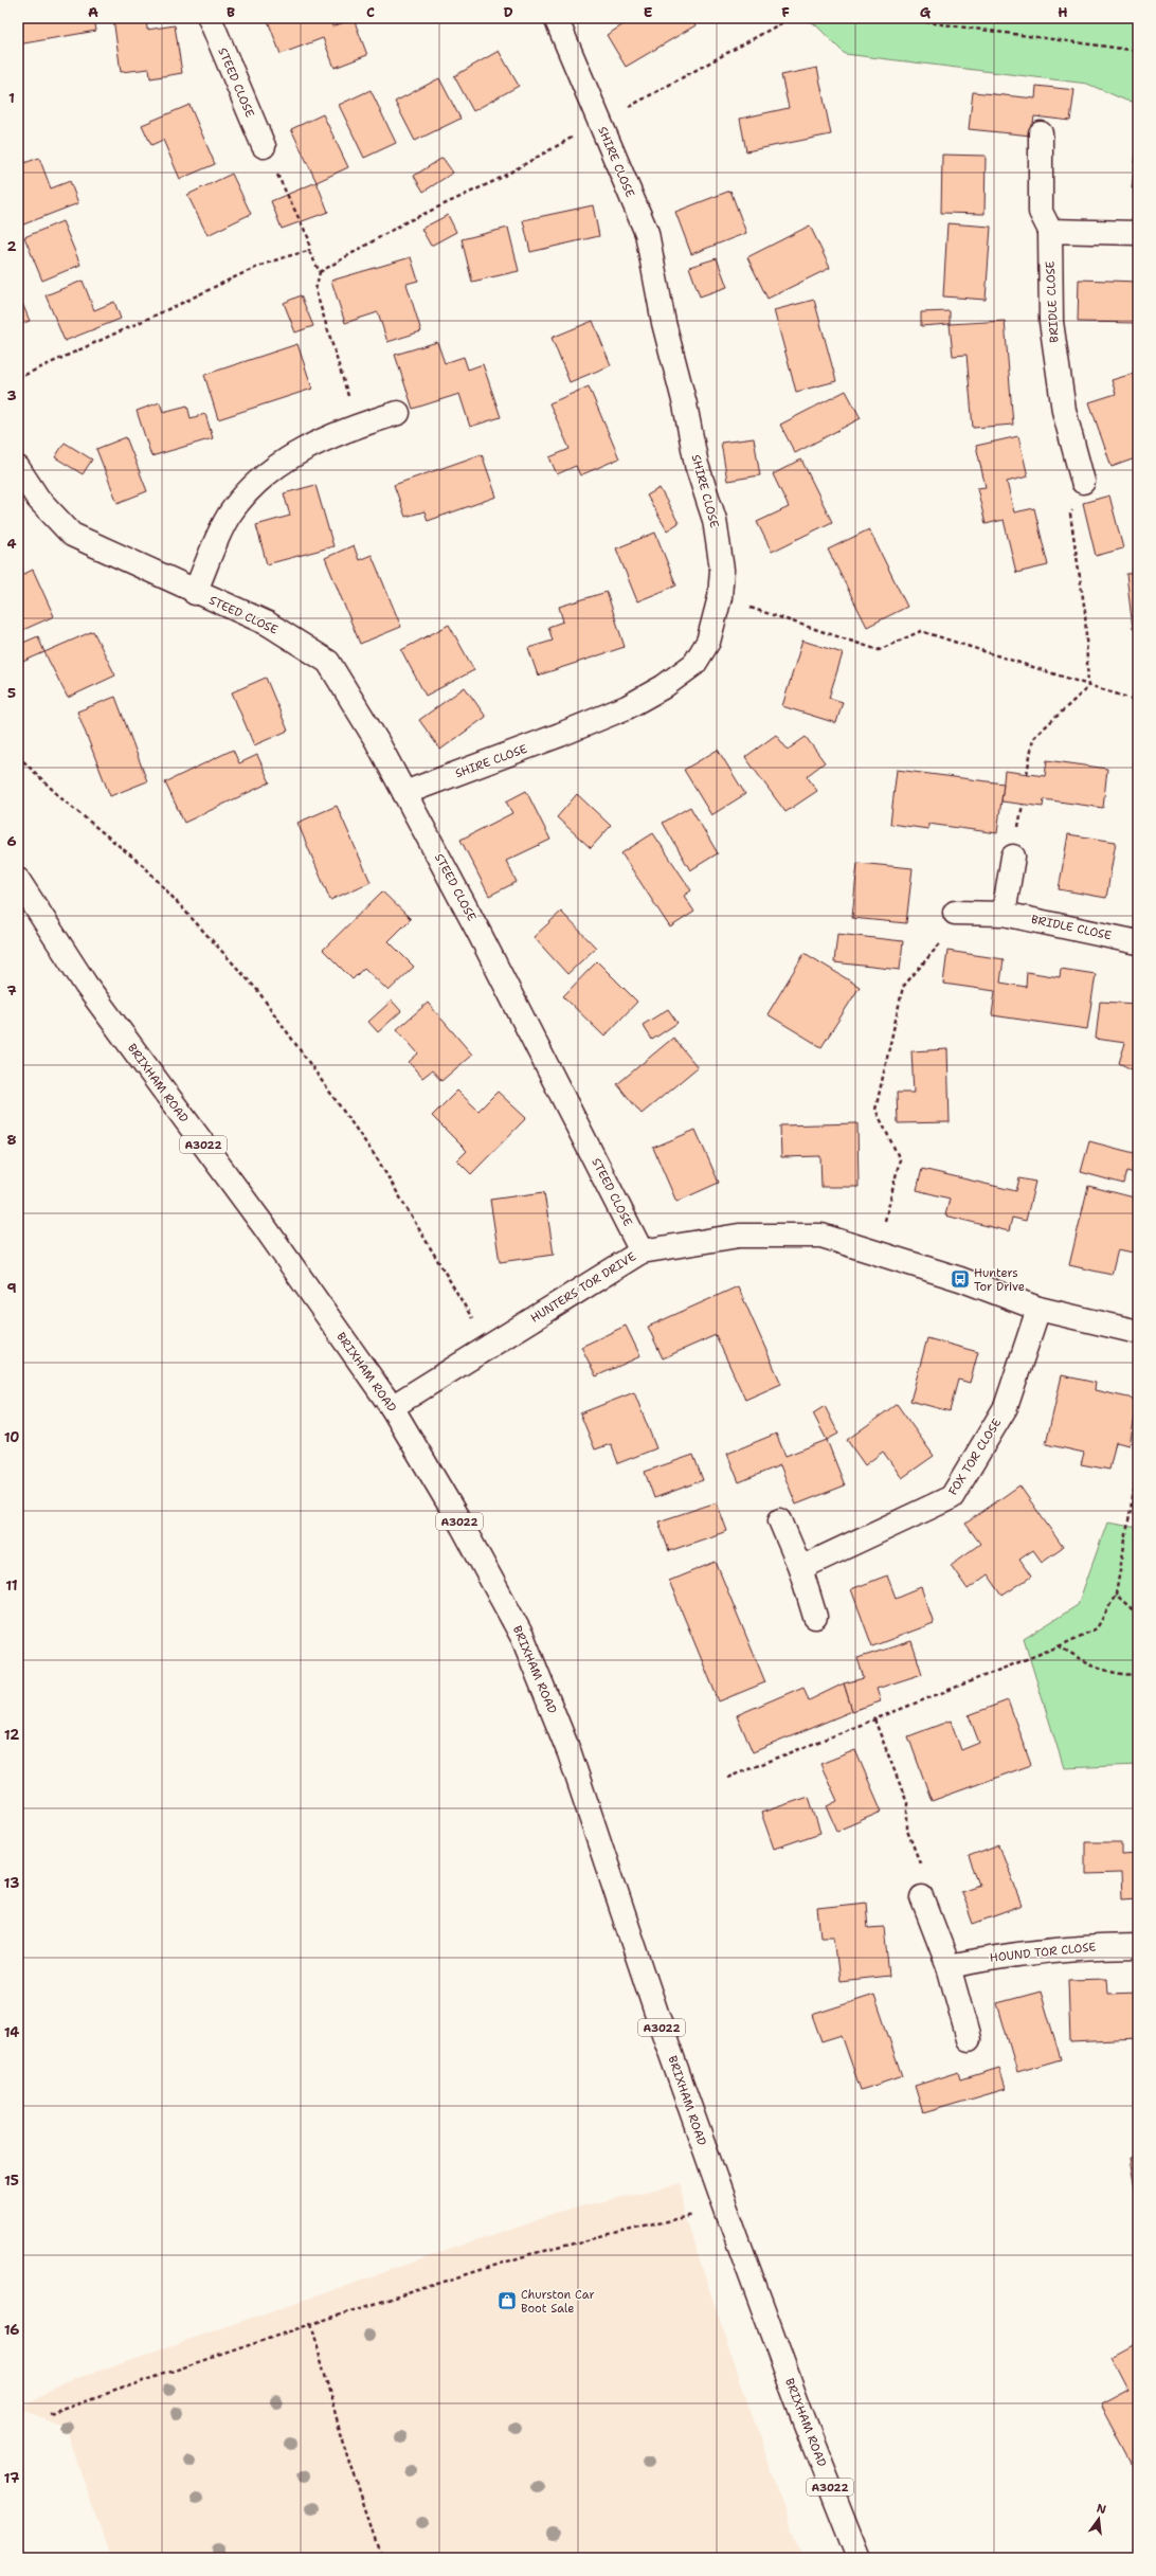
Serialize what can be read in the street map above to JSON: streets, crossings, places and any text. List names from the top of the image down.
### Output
{
  "streets": {
    "street": [
      "STEED CLOSE",
      "SHIRE CLOSE",
      "BRIDLE CLOSE",
      "BRIXHAM ROAD",
      "A3022",
      "HUNTERS TOR DRIVE",
      "FOX TOR CLOSE",
      "HOUND TOR CLOSE"
    ]
  },
  "crossings": [
    ["STEED CLOSE", "SHIRE CLOSE"],
    ["STEED CLOSE", "HUNTERS TOR DRIVE"],
    ["BRIXHAM ROAD", "HUNTERS TOR DRIVE"],
    ["HUNTERS TOR DRIVE", "FOX TOR CLOSE"]
  ],
  "places": {
    "bus stop": ["Hunters Tor Drive"],
    "shop": ["Churston Car Boot Sale"]
  },
  "north": "top",
  "grid": {
    "columns": [
      "A",
      "B",
      "C",
      "D",
      "E",
      "F",
      "G",
      "H"
    ],
    "rows": [
      "1",
      "2",
      "3",
      "4",
      "5",
      "6",
      "7",
      "8",
      "9",
      "10",
      "11",
      "12",
      "13",
      "14",
      "15",
      "16",
      "17"
    ]
  }
}
